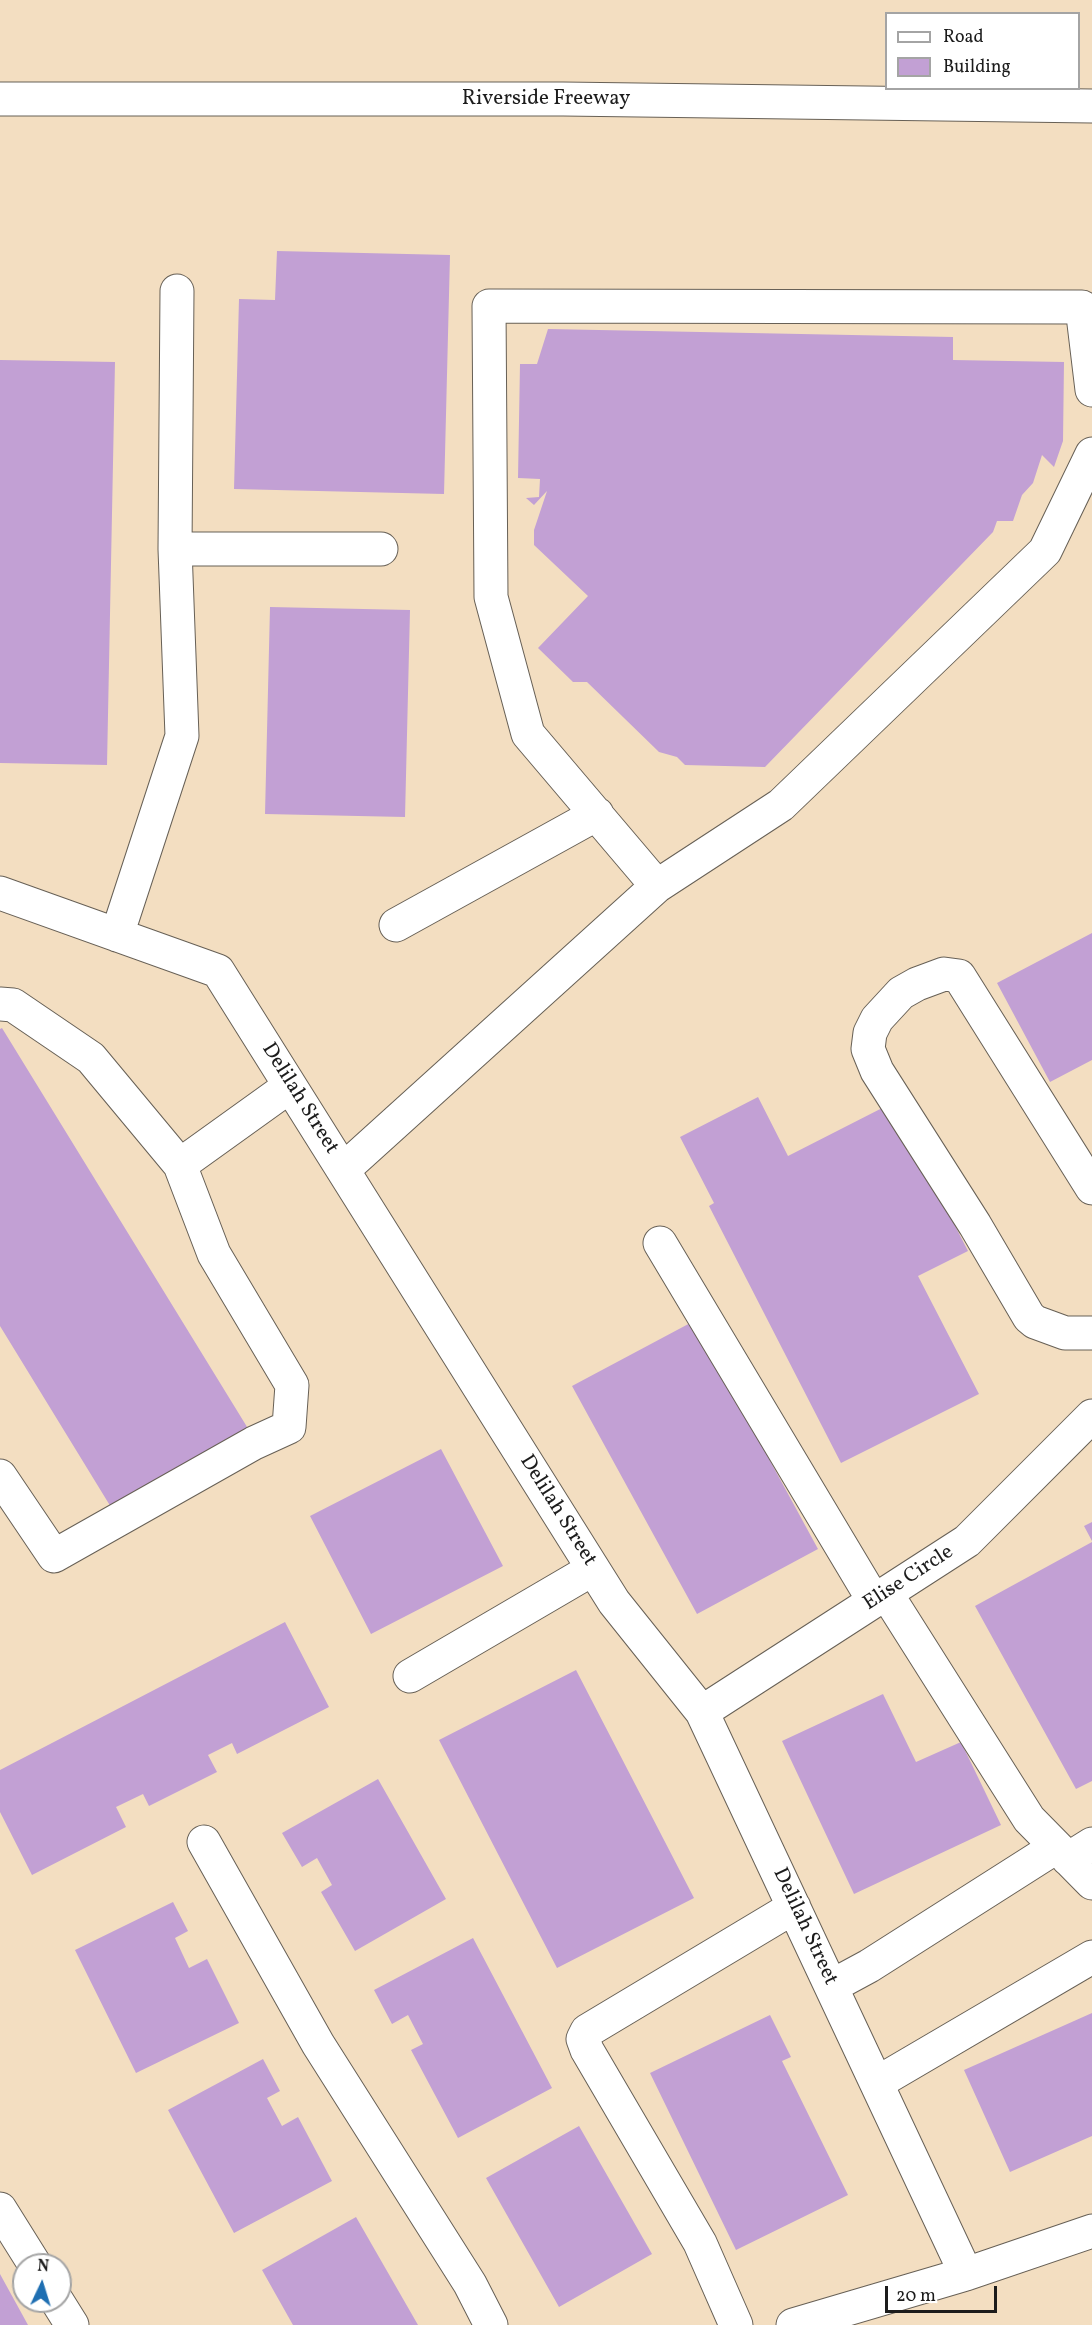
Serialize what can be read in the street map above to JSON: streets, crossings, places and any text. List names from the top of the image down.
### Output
{
  "streets": {
    "main road": ["Riverside Freeway", "Delilah Street", "Elise Circle"]
  },
  "crossings": [
    ["Delilah Street", "Elise Circle"]
  ],
  "legend": ["Road", "Building"],
  "scale_bar": "20 m",
  "north": "top"
}
